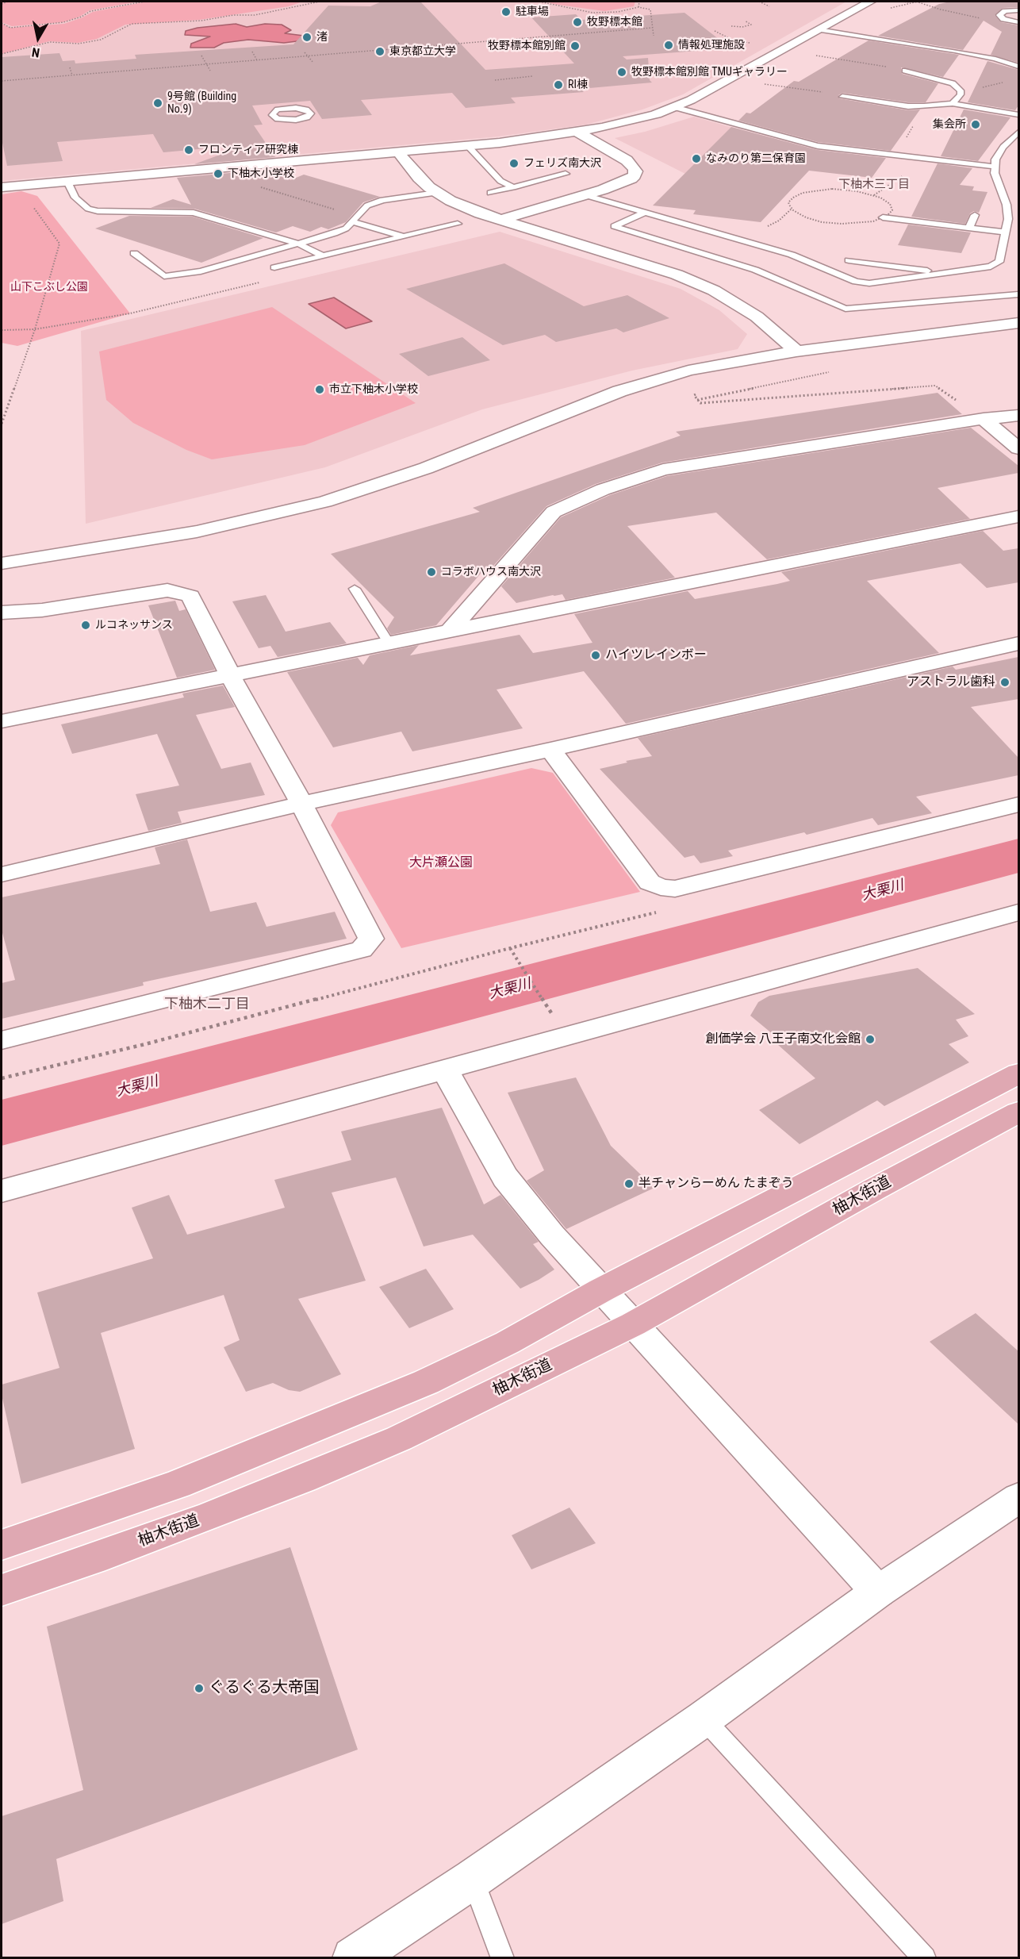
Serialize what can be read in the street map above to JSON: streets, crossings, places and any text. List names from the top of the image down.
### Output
{
  "streets": {
    "main road": ["柚木街道"]
  },
  "districts": ["下柚木三丁目", "下柚木二丁目"],
  "water": ["大栗川"],
  "parks": ["山下こぶし公園", "大片瀬公園"],
  "places": [
    "駐車場",
    "牧野標本館",
    "渚",
    "情報処理施設",
    "牧野標本館別館",
    "東京都立大学",
    "牧野標本館別館 TMUギャラリー",
    "RI棟",
    "9号館 (Building No.9)",
    "集会所",
    "フロンティア研究棟",
    "なみのり第二保育園",
    "フェリズ南大沢",
    "下柚木小学校",
    "市立下柚木小学校",
    "コラボハウス南大沢",
    "ルコネッサンス",
    "ハイツレインボー",
    "アストラル歯科",
    "創価学会 八王子南文化会館",
    "半チャンらーめん たまぞう",
    "ぐるぐる大帝国"
  ],
  "north": "bottom"
}
